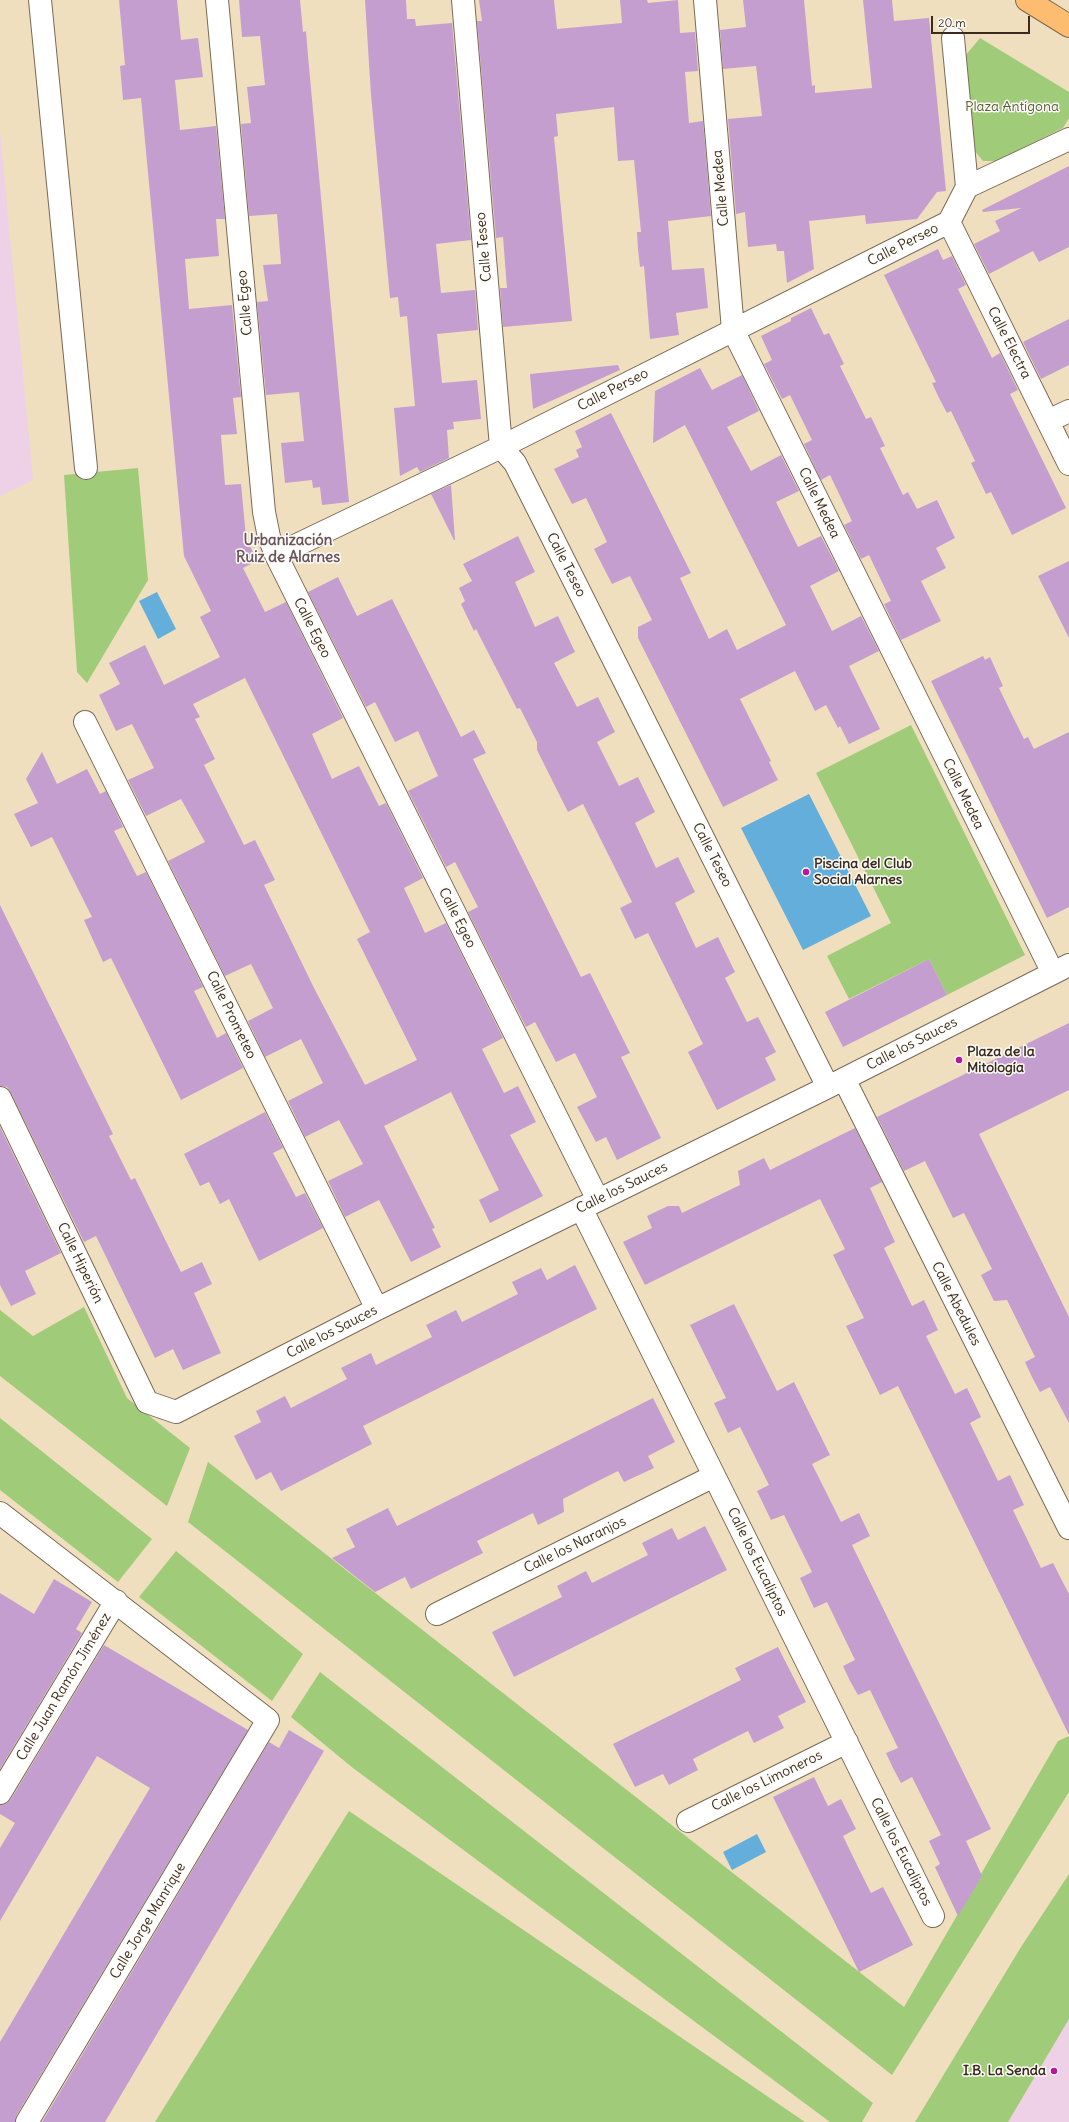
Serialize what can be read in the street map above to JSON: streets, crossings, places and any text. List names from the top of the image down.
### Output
{
  "streets": {
    "street": [
      "Calle Medea",
      "Calle Perseo",
      "Calle Teseo",
      "Calle Egeo",
      "Calle Electra",
      "Calle Prometeo",
      "Calle los Sauces",
      "Calle Hiperión",
      "Calle Abedules",
      "Calle los Naranjos",
      "Calle los Eucaliptos",
      "Calle Juan Ramón Jiménez",
      "Calle los Limoneros",
      "Calle Jorge Manrique"
    ]
  },
  "crossings": [
    ["Calle Medea", "Calle Perseo"],
    ["Calle Medea", "Calle los Sauces"],
    ["Calle Perseo", "Calle Teseo"],
    ["Calle Perseo", "Calle Egeo"],
    ["Calle Perseo", "Calle Electra"],
    ["Calle Teseo", "Calle los Sauces"],
    ["Calle Teseo", "Calle Abedules"],
    ["Calle Egeo", "Calle los Sauces"],
    ["Calle Egeo", "Calle los Eucaliptos"],
    ["Calle Prometeo", "Calle los Sauces"],
    ["Calle los Sauces", "Calle Hiperión"],
    ["Calle los Sauces", "Calle Abedules"],
    ["Calle los Sauces", "Calle los Eucaliptos"],
    ["Calle los Naranjos", "Calle los Eucaliptos"],
    ["Calle los Eucaliptos", "Calle los Limoneros"],
    ["Calle Juan Ramón Jiménez", "Calle Jorge Manrique"]
  ],
  "districts": ["Urbanización Ruiz de Alarnes"],
  "parks": ["Plaza Antígona"],
  "places": ["Piscina del Club Social Alarnes", "Plaza de la Mitología", "I.B. La Senda"],
  "scale_bar": "20 m"
}
